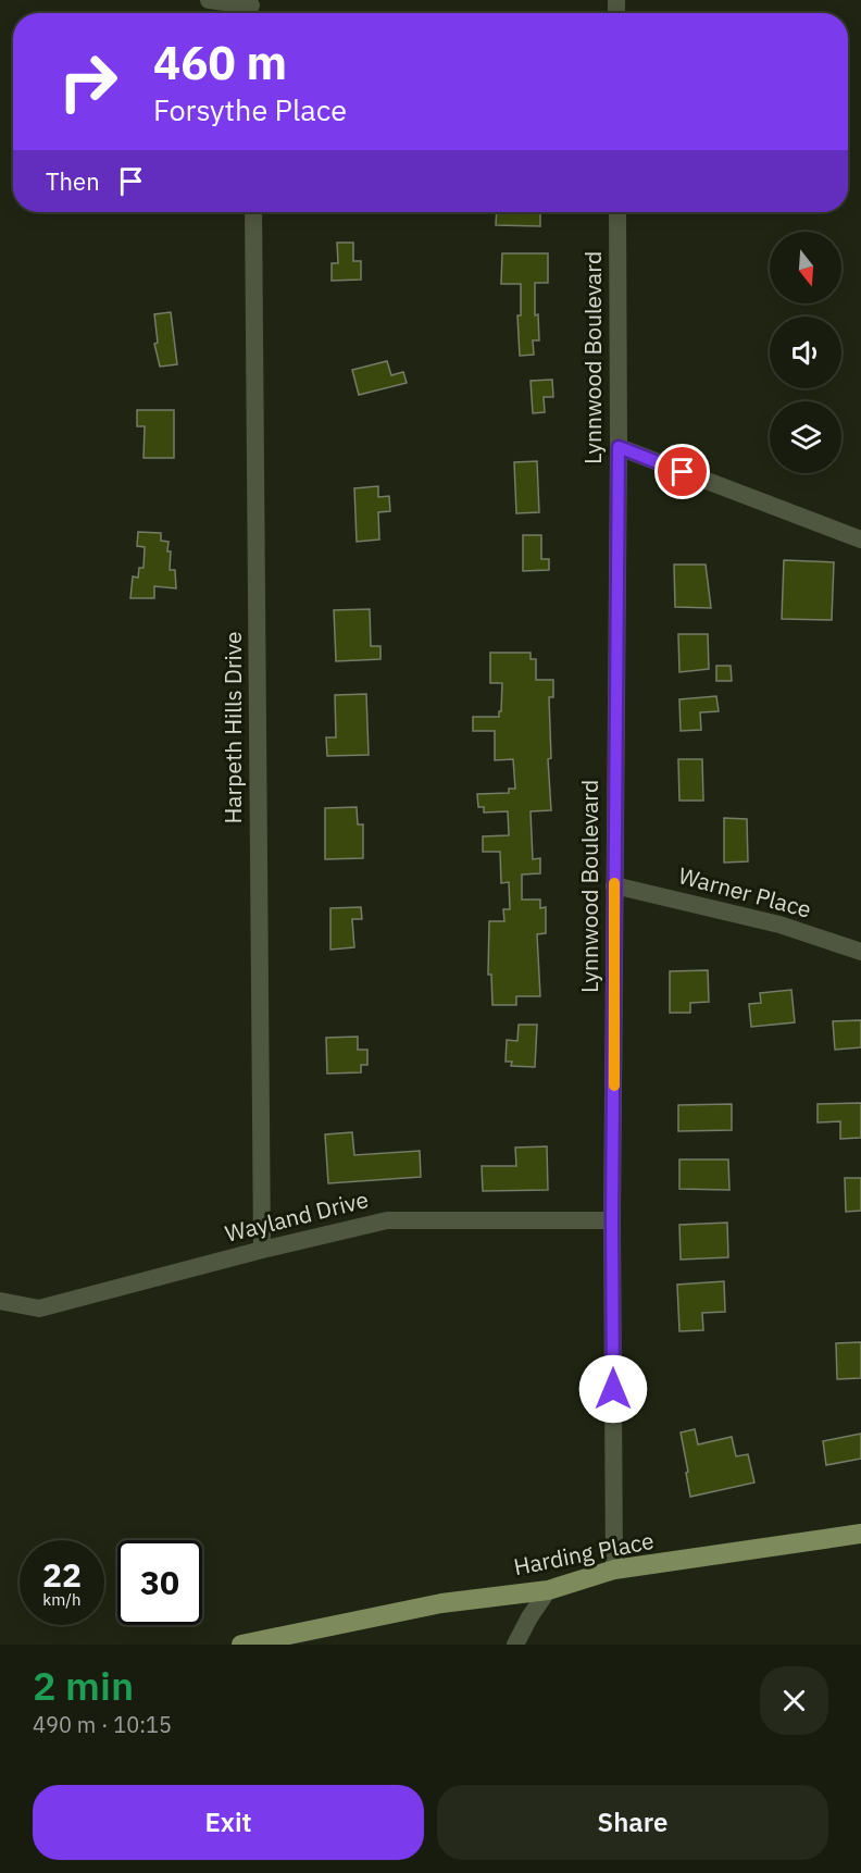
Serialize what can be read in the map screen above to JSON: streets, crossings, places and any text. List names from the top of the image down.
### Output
{
  "streets": {
    "main road": ["Harding Place"],
    "street": [
      "Lynnwood Boulevard",
      "Harpeth Hills Drive",
      "Warner Place",
      "Wayland Drive"
    ]
  },
  "crossings": [
    ["Lynnwood Boulevard", "Warner Place"],
    ["Lynnwood Boulevard", "Wayland Drive"],
    ["Lynnwood Boulevard", "Harding Place"],
    ["Harpeth Hills Drive", "Wayland Drive"]
  ],
  "north": "bottom",
  "page": {
    "turn": ["460 m", "Forsythe Place"],
    "then": "Then",
    "speed": "22 km/h",
    "limit": "30",
    "heading": ["2 min", "490 m · 10:15"],
    "buttons": ["Exit", "Share"]
  }
}
